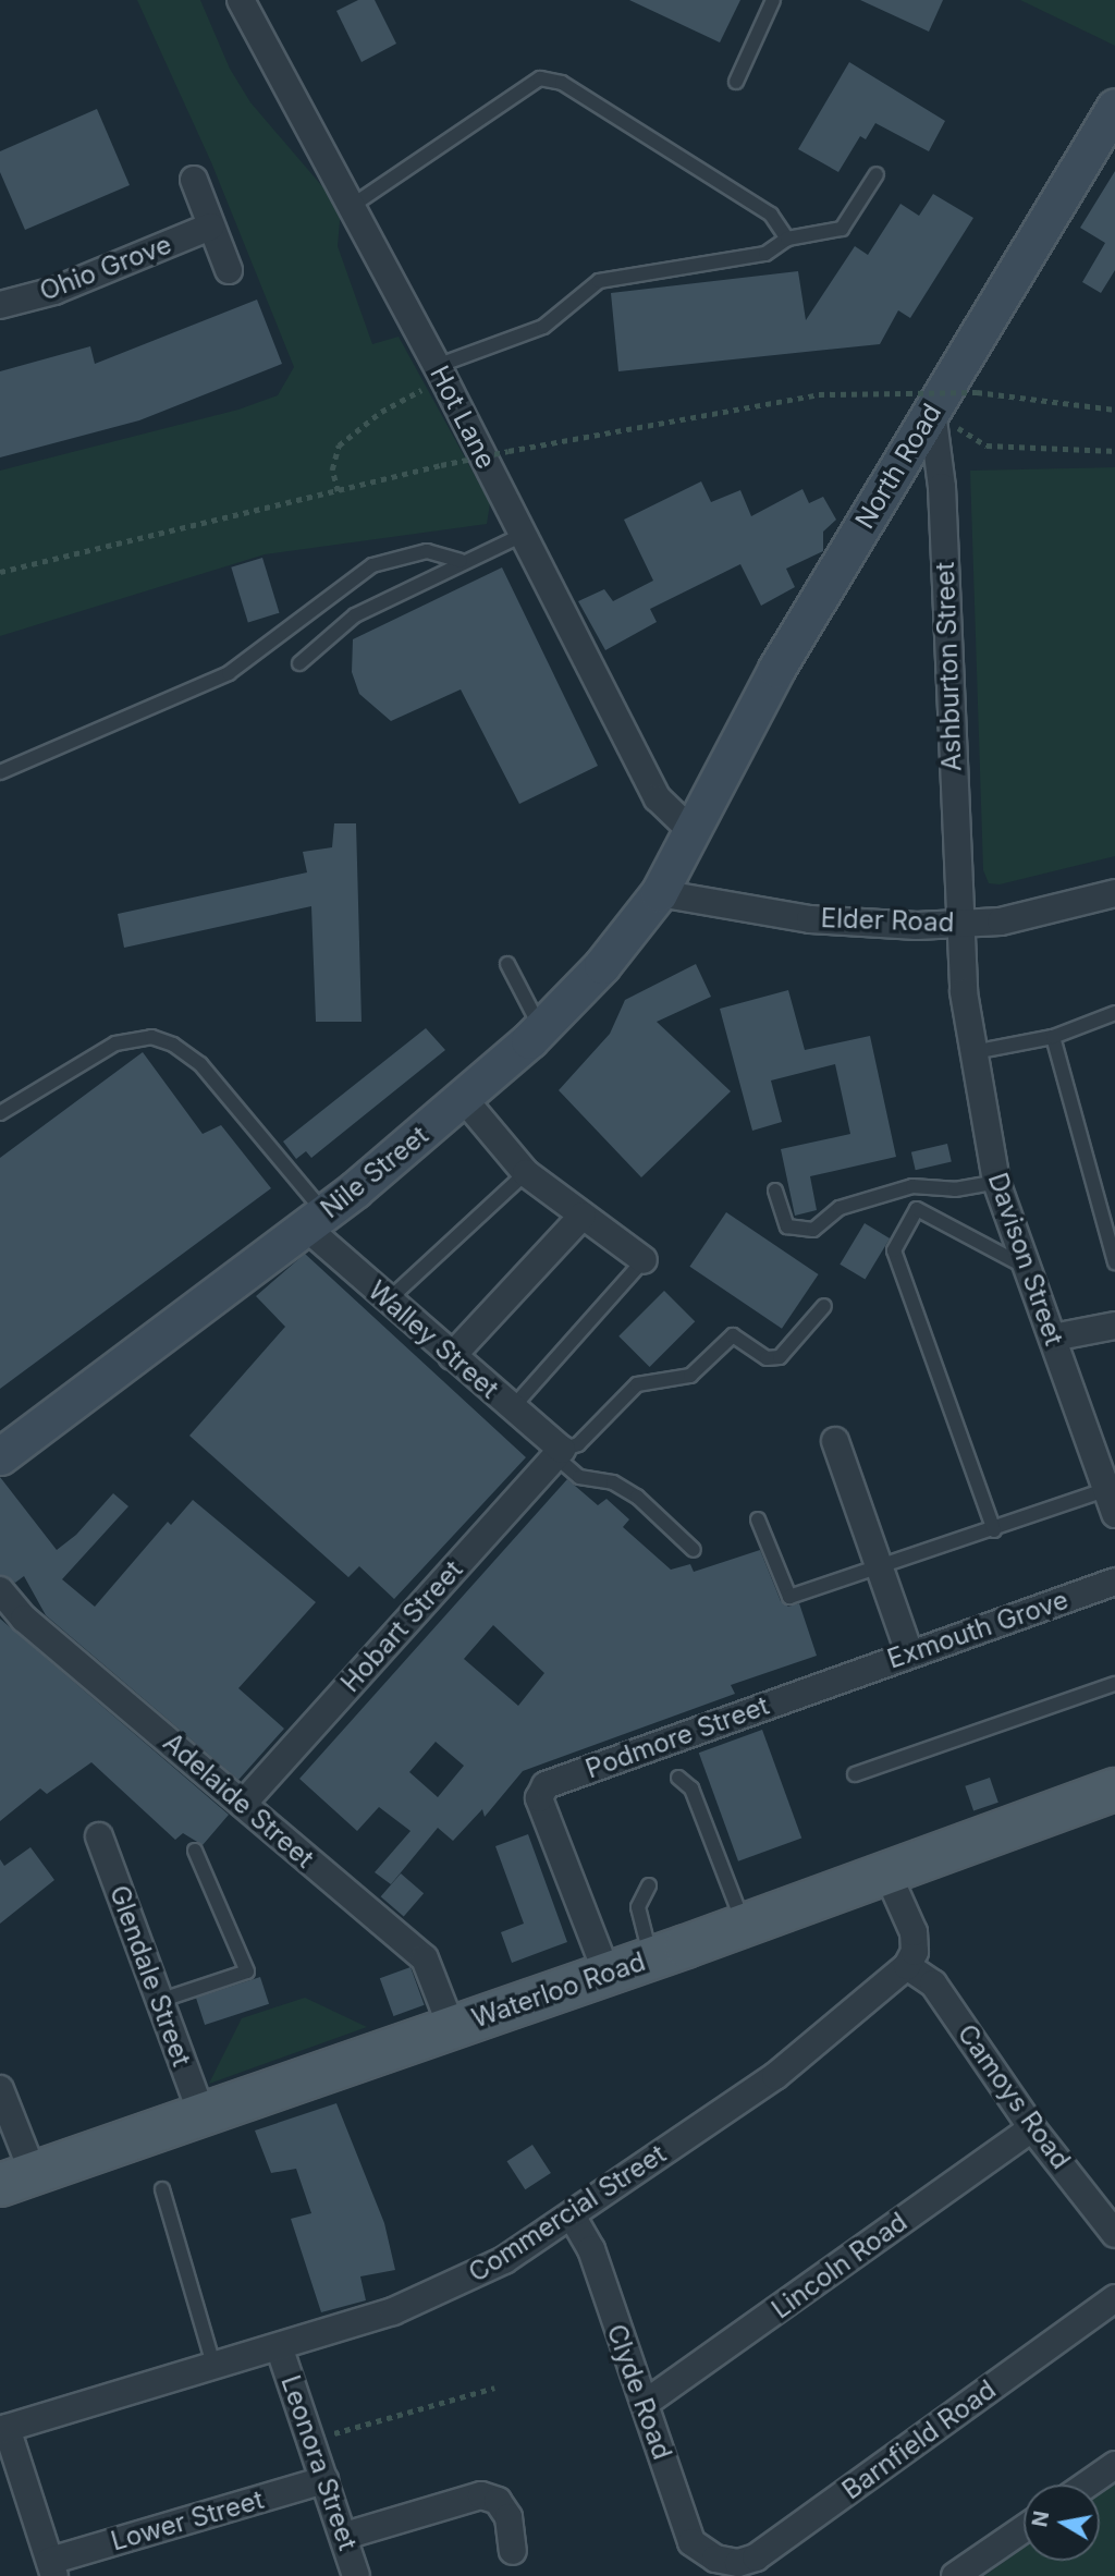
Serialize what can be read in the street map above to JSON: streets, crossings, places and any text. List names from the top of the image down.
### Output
{
  "streets": {
    "main road": ["North Road", "Nile Street", "Waterloo Road"],
    "street": [
      "Ohio Grove",
      "Hot Lane",
      "Ashburton Street",
      "Elder Road",
      "Davison Street",
      "Walley Street",
      "Hobart Street",
      "Exmouth Grove",
      "Podmore Street",
      "Adelaide Street",
      "Glendale Street",
      "Camoys Road",
      "Commercial Street",
      "Lincoln Road",
      "Clyde Road",
      "Barnfield Road",
      "Leonora Street",
      "Lower Street"
    ]
  },
  "crossings": [
    ["Hot Lane", "North Road"],
    ["Hot Lane", "Nile Street"],
    ["North Road", "Ashburton Street"],
    ["North Road", "Nile Street"],
    ["Ashburton Street", "Elder Road"],
    ["Ashburton Street", "Davison Street"],
    ["Elder Road", "Nile Street"],
    ["Elder Road", "Davison Street"],
    ["Nile Street", "Walley Street"],
    ["Walley Street", "Hobart Street"],
    ["Hobart Street", "Adelaide Street"],
    ["Exmouth Grove", "Podmore Street"],
    ["Podmore Street", "Waterloo Road"],
    ["Adelaide Street", "Waterloo Road"],
    ["Glendale Street", "Waterloo Road"],
    ["Camoys Road", "Commercial Street"],
    ["Camoys Road", "Lincoln Road"],
    ["Commercial Street", "Clyde Road"],
    ["Commercial Street", "Leonora Street"],
    ["Lincoln Road", "Clyde Road"],
    ["Clyde Road", "Barnfield Road"],
    ["Leonora Street", "Lower Street"]
  ],
  "north": "left"
}
